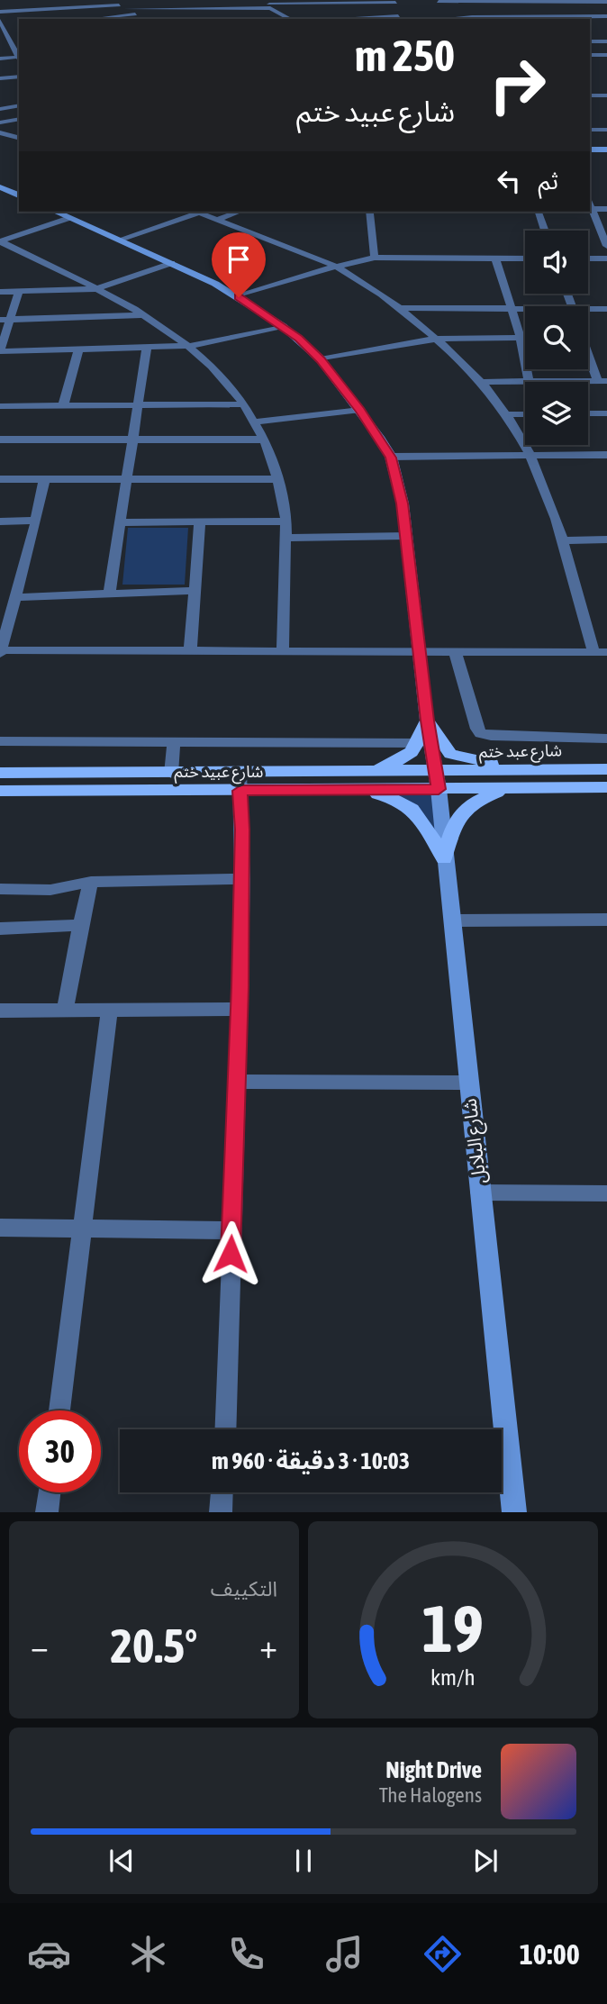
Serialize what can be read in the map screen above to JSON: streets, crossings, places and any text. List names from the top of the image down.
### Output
{
  "streets": {
    "main road": ["شارع عبد ختم", "شارع عبيد ختم"],
    "street": ["شارع البلابل"]
  },
  "crossings": [
    ["شارع عبد ختم", "شارع عبيد ختم"],
    ["شارع عبد ختم", "شارع البلابل"],
    ["شارع عبيد ختم", "شارع البلابل"]
  ],
  "page": {
    "turn": ["250 m", "شارع عبيد ختم"],
    "then": "ثم",
    "limit": "30",
    "trip": "10:03 · 3 دقيقة · 960 m",
    "tile": "التكييف",
    "heat": ["−", "20.5°", "+"],
    "song": ["Night Drive", "The Halogens"],
    "tabs": "10:00",
    "gauge": ["19", "km/h"]
  }
}
